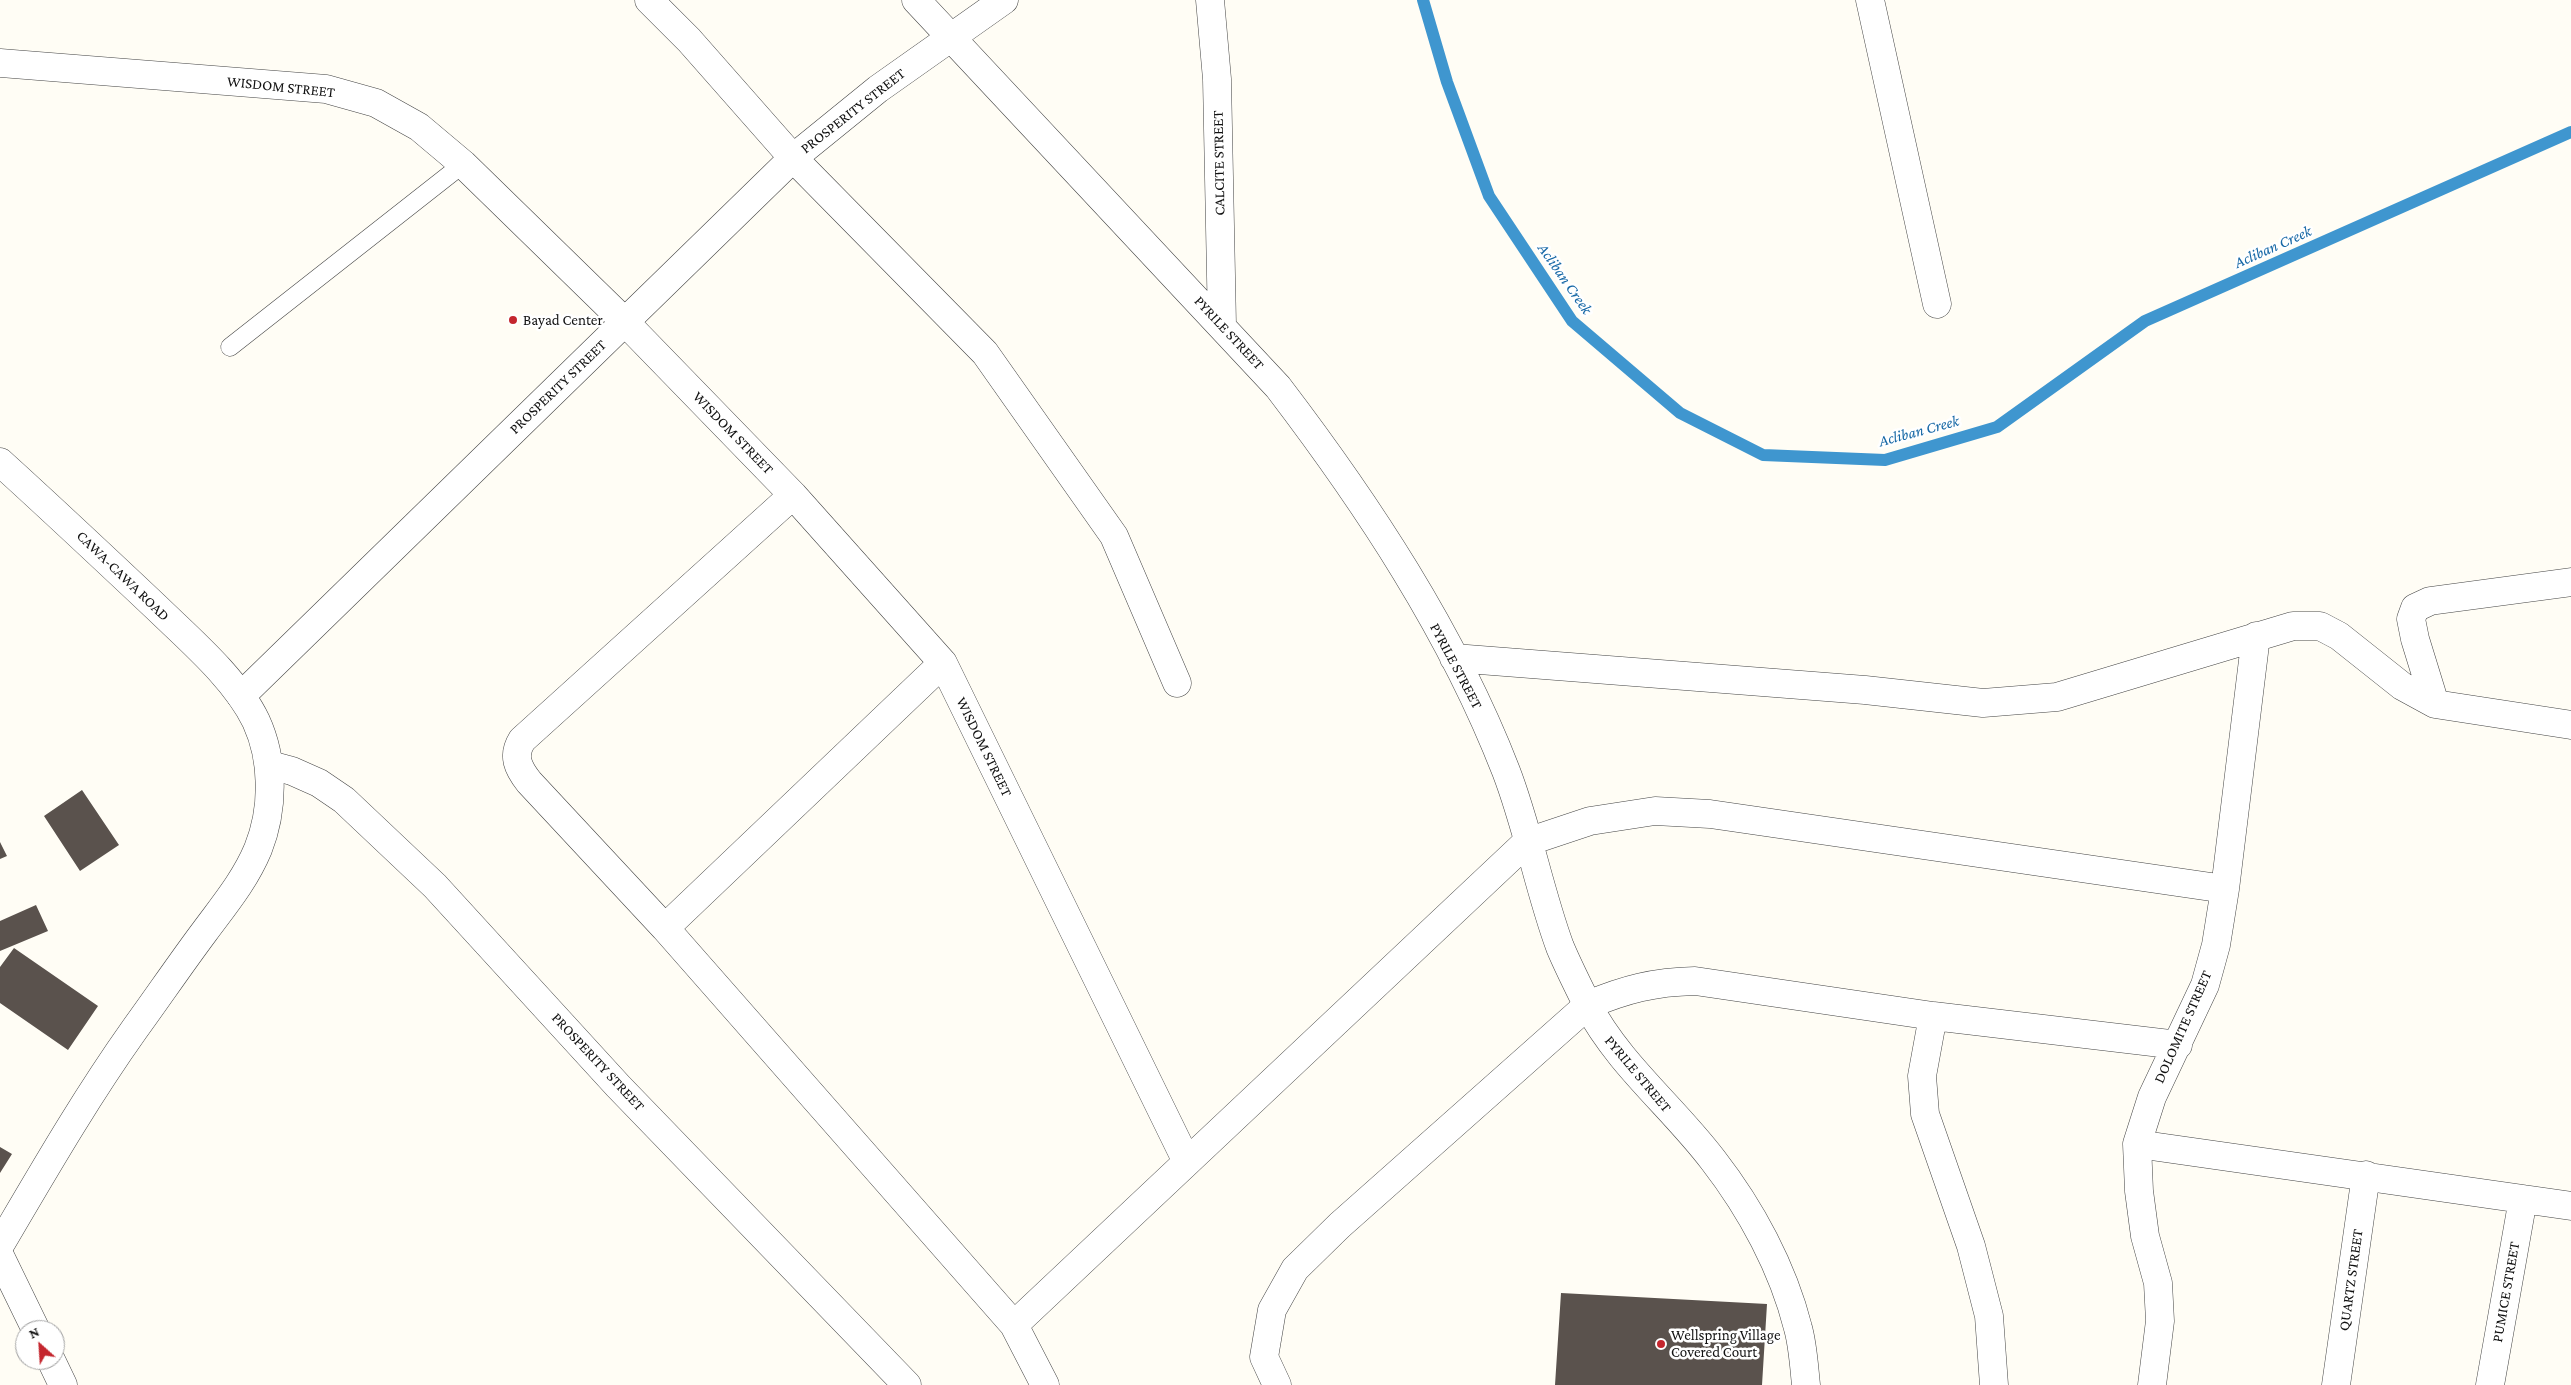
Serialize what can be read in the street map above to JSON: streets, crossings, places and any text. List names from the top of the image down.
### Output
{
  "streets": {
    "street": [
      "WISDOM STREET",
      "PROSPERITY STREET",
      "CALCITE STREET",
      "PYRILE STREET",
      "CAWA-CAWA ROAD",
      "DOLOMITE STREET",
      "QUARTZ STREET",
      "PUMICE STREET"
    ]
  },
  "crossings": [
    ["WISDOM STREET", "PROSPERITY STREET"],
    ["PROSPERITY STREET", "PYRILE STREET"],
    ["PROSPERITY STREET", "CAWA-CAWA ROAD"],
    ["CALCITE STREET", "PYRILE STREET"]
  ],
  "water": ["Acliban Creek"],
  "places": ["Bayad Center", "Wellspring Village Covered Court"],
  "north": "top left"
}
